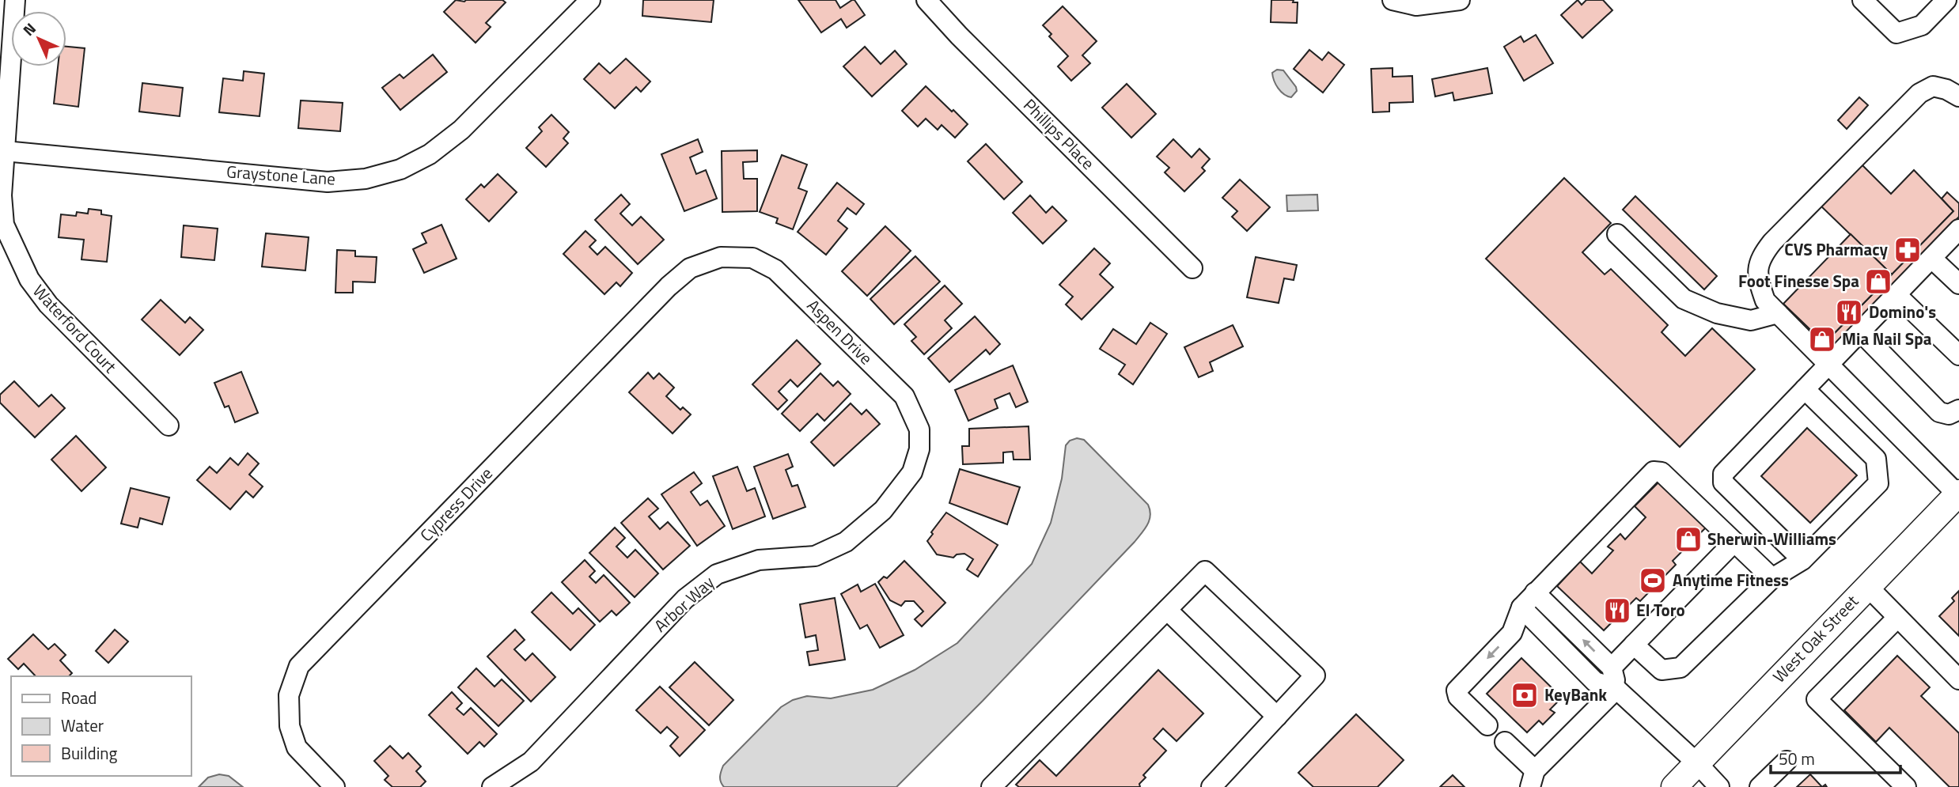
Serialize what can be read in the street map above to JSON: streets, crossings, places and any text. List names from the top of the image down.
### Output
{
  "streets": {
    "main road": ["West Oak Street"],
    "street": [
      "Phillips Place",
      "Graystone Lane",
      "Waterford Court",
      "Aspen Drive",
      "Cypress Drive",
      "Arbor Way"
    ]
  },
  "crossings": [
    ["Graystone Lane", "Waterford Court"],
    ["Aspen Drive", "Cypress Drive"],
    ["Aspen Drive", "Arbor Way"]
  ],
  "places": {
    "pharmacy": ["CVS Pharmacy"],
    "shop": ["Foot Finesse Spa", "Mia Nail Spa", "Sherwin-Williams"],
    "restaurant": ["Domino's", "El Toro"],
    "sports": ["Anytime Fitness"],
    "bank": ["KeyBank"]
  },
  "legend": ["Road", "Water", "Building"],
  "scale_bar": "50 m",
  "north": "top left"
}
